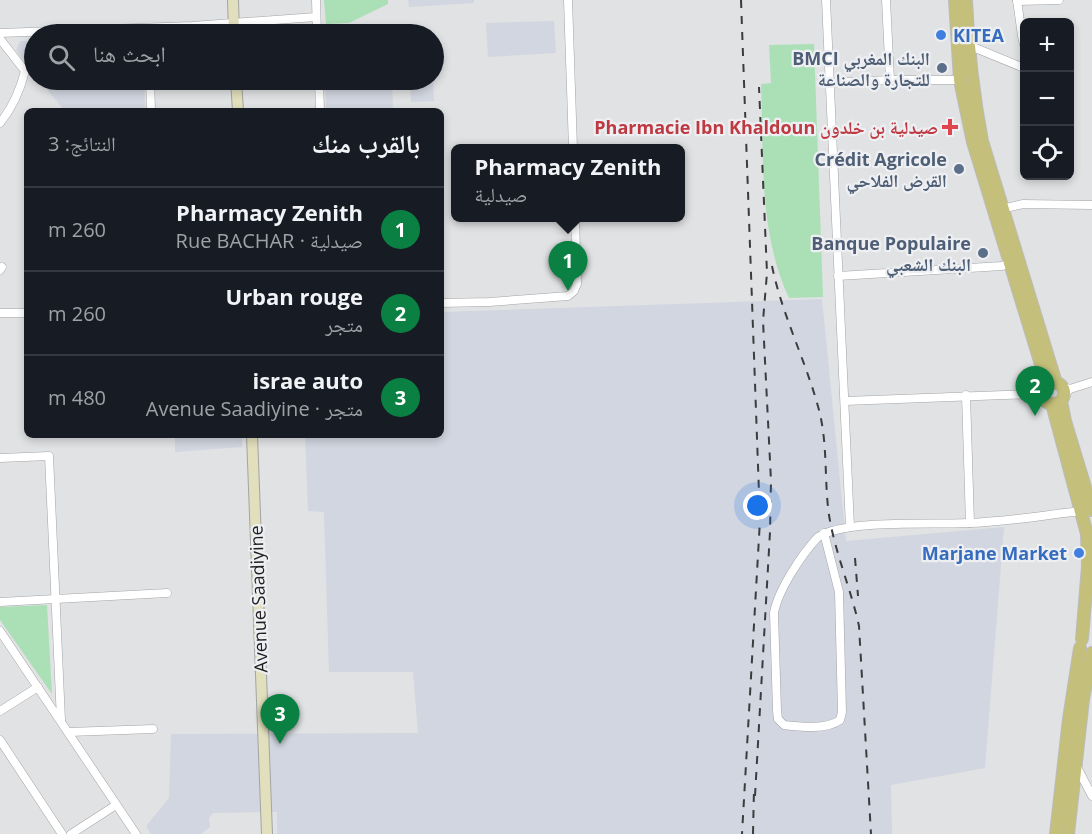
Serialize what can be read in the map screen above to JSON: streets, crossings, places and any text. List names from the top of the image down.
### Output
{
  "streets": {
    "main road": ["Avenue Saadiyine"]
  },
  "places": {
    "other": [
      "KITEA",
      "BMCI البنك المغربي للتجارة والصناعة",
      "Crédit Agricole القرض الفلاحي",
      "Banque Populaire البنك الشعبي",
      "Marjane Market"
    ],
    "health": ["Pharmacie Ibn Khaldoun صيدلية بن خلدون"]
  },
  "page": {
    "map_buttons": ["+", "−"],
    "search": "ابحث هنا",
    "heading": ["بالقرب منك", "النتائج: 3"],
    "popup": ["Pharmacy Zenith", "صيدلية"],
    "list": [
      {
        "mark": "1",
        "name": "Pharmacy Zenith",
        "note": "صيدلية · Rue BACHAR",
        "value": "260 m"
      },
      {
        "mark": "2",
        "name": "Urban rouge",
        "note": "متجر",
        "value": "260 m"
      },
      {
        "mark": "3",
        "name": "israe auto",
        "note": "متجر · Avenue Saadiyine",
        "value": "480 m"
      }
    ],
    "pins": ["1", "2", "3"]
  }
}
